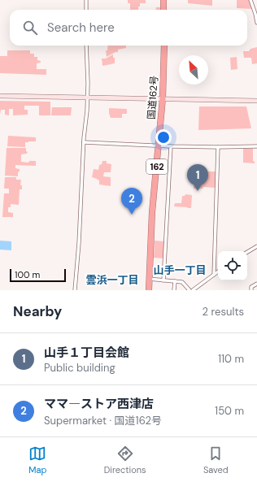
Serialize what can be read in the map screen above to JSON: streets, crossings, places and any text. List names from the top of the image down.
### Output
{
  "streets": {
    "highway": ["国道162号", "162"]
  },
  "districts": ["山手一丁目", "雲浜一丁目"],
  "scale_bar": "100 m",
  "north": "top left",
  "page": {
    "search": "Search here",
    "pins": ["1", "2"],
    "scale": "100 m",
    "heading": ["Nearby", "2 results"],
    "list": [
      {
        "mark": "1",
        "name": "山手１丁目会館",
        "note": "Public building",
        "value": "110 m"
      },
      {
        "mark": "2",
        "name": "ママ―ストア西津店",
        "note": "Supermarket · 国道162号",
        "value": "150 m"
      }
    ],
    "nav": ["Map", "Directions", "Saved"]
  }
}
